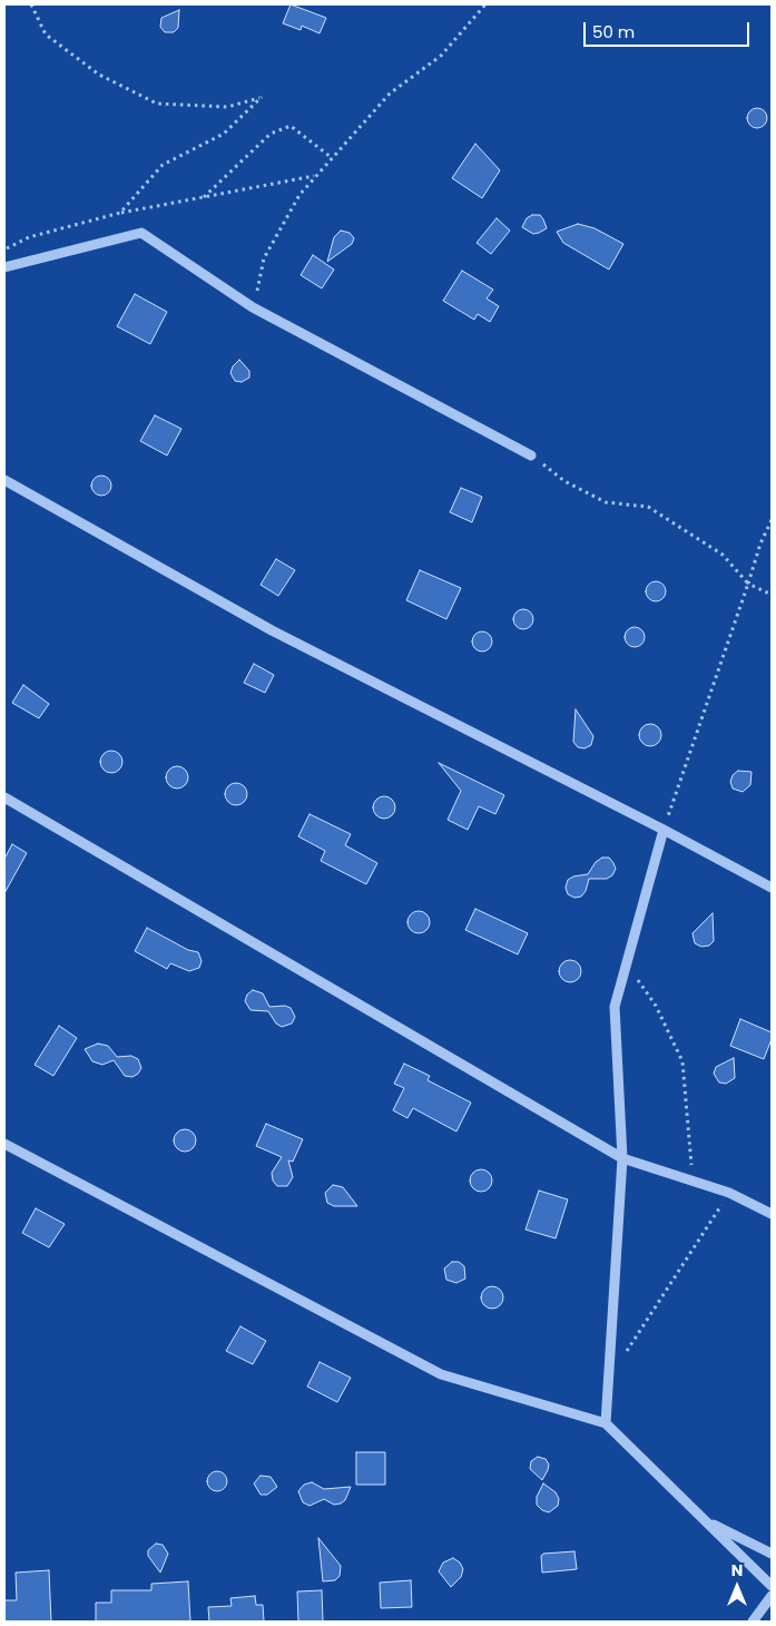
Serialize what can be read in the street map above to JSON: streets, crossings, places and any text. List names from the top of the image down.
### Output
{
  "scale_bar": "50 m",
  "north": "top"
}
